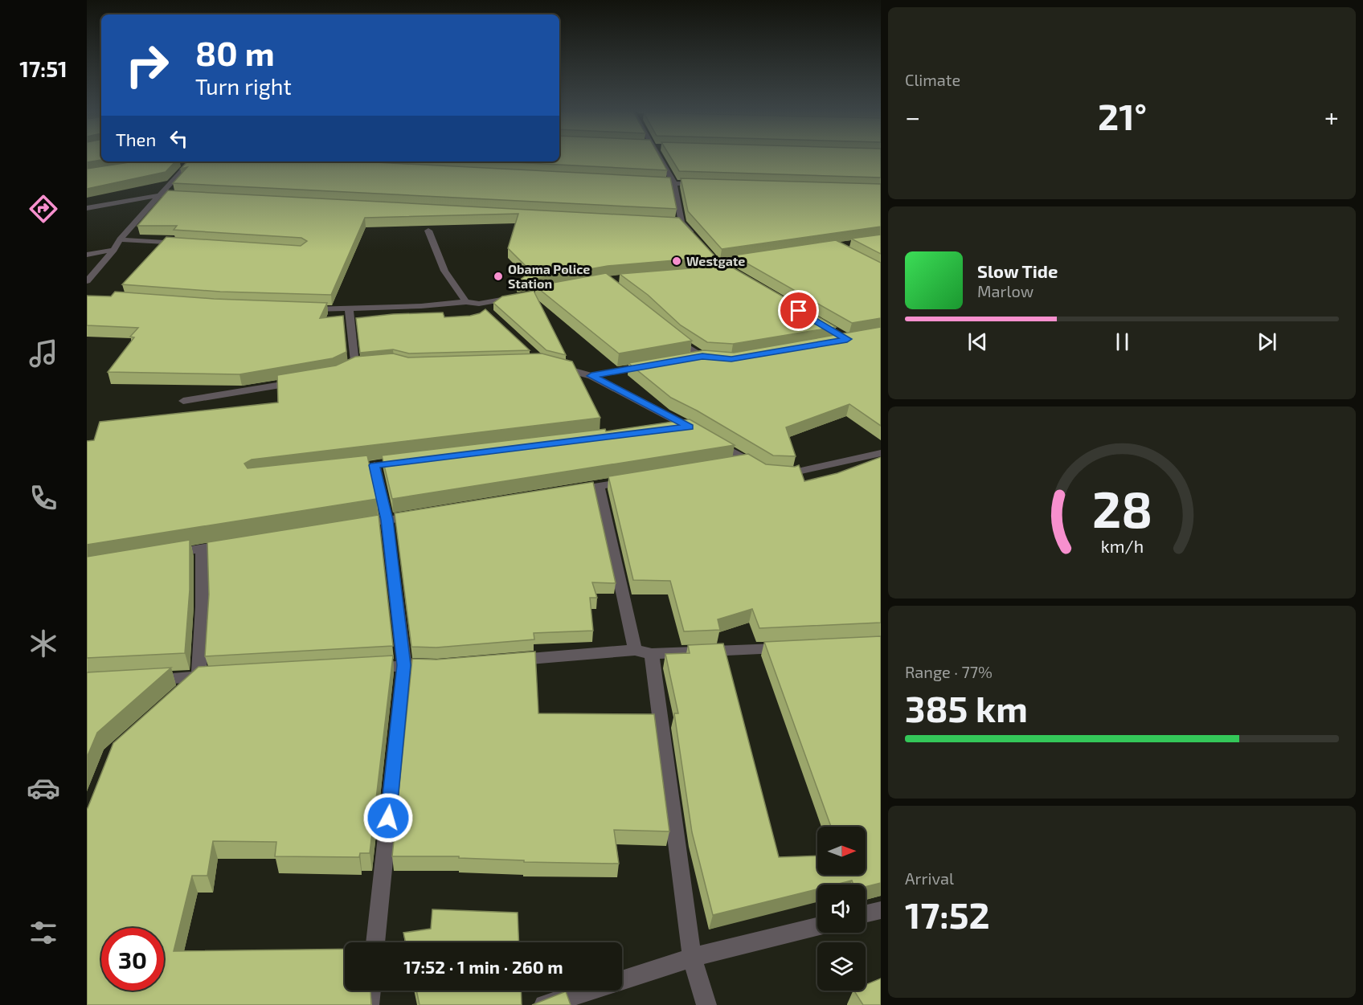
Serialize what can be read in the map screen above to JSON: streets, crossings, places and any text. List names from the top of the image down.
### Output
{
  "places": ["Westgate", "Obama Police Station"],
  "north": "right",
  "page": {
    "tabs": "17:51",
    "tile": [
      "Climate",
      ["Range · 77%", "385 km"],
      ["Arrival", "17:52"]
    ],
    "turn": ["80 m", "Turn right"],
    "heat": ["−", "21°", "+"],
    "then": "Then",
    "song": ["Slow Tide", "Marlow"],
    "limit": "30",
    "trip": "17:52 · 1 min · 260 m",
    "gauge": ["28", "km/h"]
  }
}
